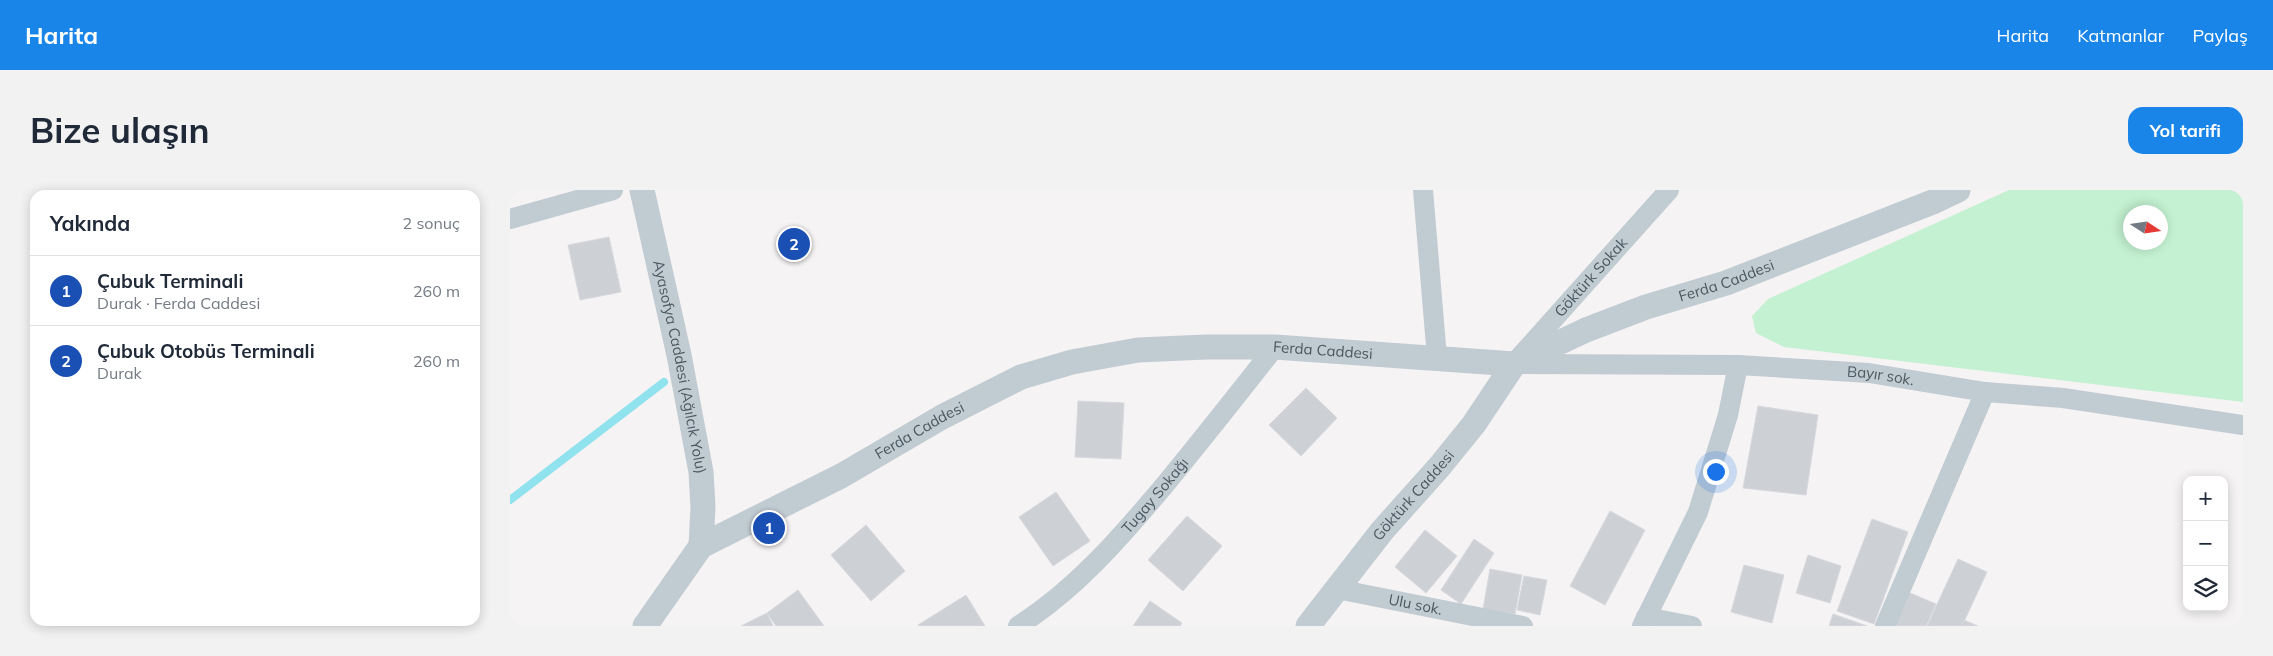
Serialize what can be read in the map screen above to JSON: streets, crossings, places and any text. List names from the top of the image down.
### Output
{
  "streets": {
    "street": [
      "Göktürk Sokak",
      "Ferda Caddesi",
      "Ayasofya Caddesi (Ağılcık Yolu)",
      "Bayır sok.",
      "Tugay Sokağı",
      "Göktürk Caddesi",
      "Ulu sok."
    ]
  },
  "crossings": [
    ["Göktürk Sokak", "Ferda Caddesi"],
    ["Göktürk Sokak", "Bayır sok."],
    ["Göktürk Sokak", "Göktürk Caddesi"],
    ["Ferda Caddesi", "Ayasofya Caddesi (Ağılcık Yolu)"],
    ["Ferda Caddesi", "Bayır sok."],
    ["Ferda Caddesi", "Tugay Sokağı"],
    ["Ferda Caddesi", "Göktürk Caddesi"],
    ["Bayır sok.", "Göktürk Caddesi"],
    ["Göktürk Caddesi", "Ulu sok."]
  ],
  "north": "right",
  "page": {
    "header": "Harita",
    "nav": ["Harita", "Katmanlar", "Paylaş"],
    "buttons": "Yol tarifi",
    "title": "Bize ulaşın",
    "heading": ["Yakında", "2 sonuç"],
    "pins": ["2", "1"],
    "list": [
      {
        "mark": "1",
        "name": "Çubuk Terminali",
        "note": "Durak · Ferda Caddesi",
        "value": "260 m"
      },
      {
        "mark": "2",
        "name": "Çubuk Otobüs Terminali",
        "note": "Durak",
        "value": "260 m"
      }
    ],
    "map_buttons": ["+", "−"]
  }
}
